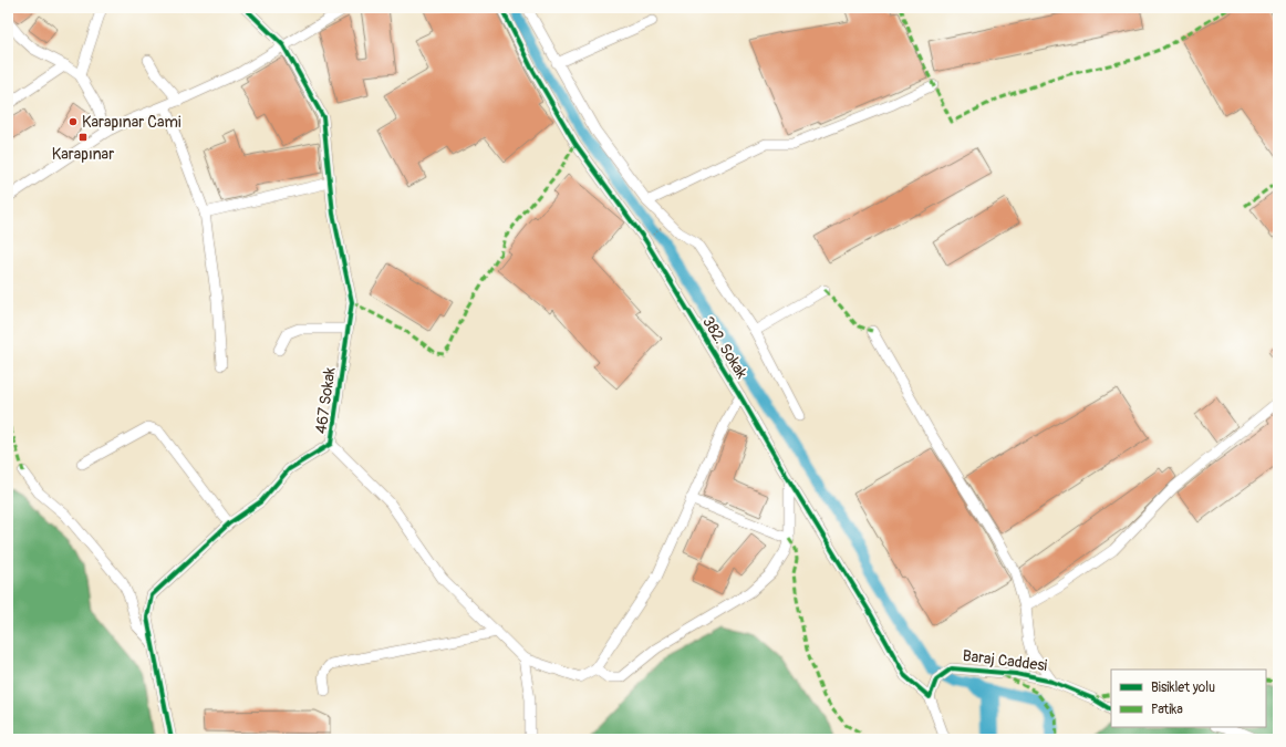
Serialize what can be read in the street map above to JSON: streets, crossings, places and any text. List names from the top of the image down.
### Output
{
  "streets": {
    "street": ["382. Sokak", "467 Sokak", "Baraj Caddesi"]
  },
  "crossings": [
    ["382. Sokak", "Baraj Caddesi"]
  ],
  "places": {
    "other": ["Karapınar Cami"],
    "transit": ["Karapınar"]
  },
  "legend": ["Bisiklet yolu", "Patika"]
}
